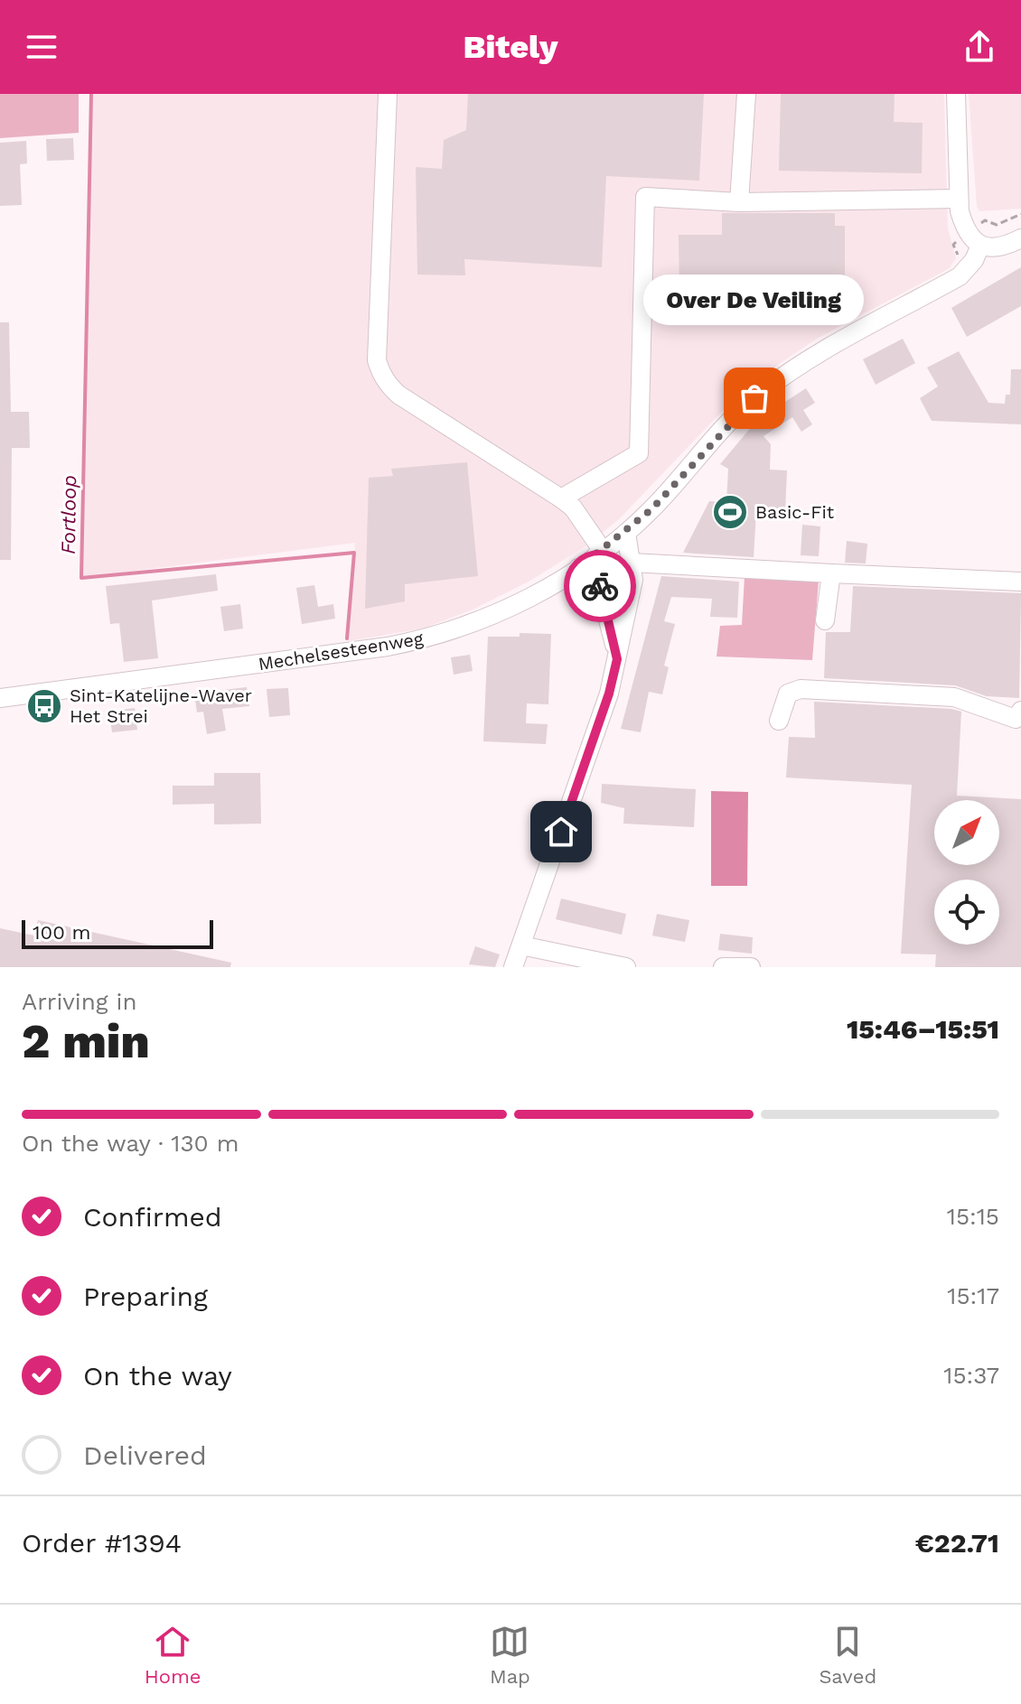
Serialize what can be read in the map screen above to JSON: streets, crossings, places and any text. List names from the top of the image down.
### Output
{
  "streets": {
    "street": ["Mechelsesteenweg"]
  },
  "water": ["Fortloop"],
  "places": {
    "other": ["Over De Veiling"],
    "sports": ["Basic-Fit"],
    "bus stop": ["Sint-Katelijne-Waver Het Strei"]
  },
  "scale_bar": "100 m",
  "north": "top right",
  "page": {
    "header": "Bitely",
    "bubble": "Over De Veiling",
    "scale": "100 m",
    "heading": ["2 min", "Arriving in", "15:46–15:51"],
    "panel": ["Order #1394", "€22.71"],
    "bar": "On the way · 130 m",
    "list": [
      ["Confirmed", "15:15"],
      ["Preparing", "15:17"],
      ["On the way", "15:37"],
      "Delivered"
    ],
    "tabs": ["Home", "Map", "Saved"]
  }
}
